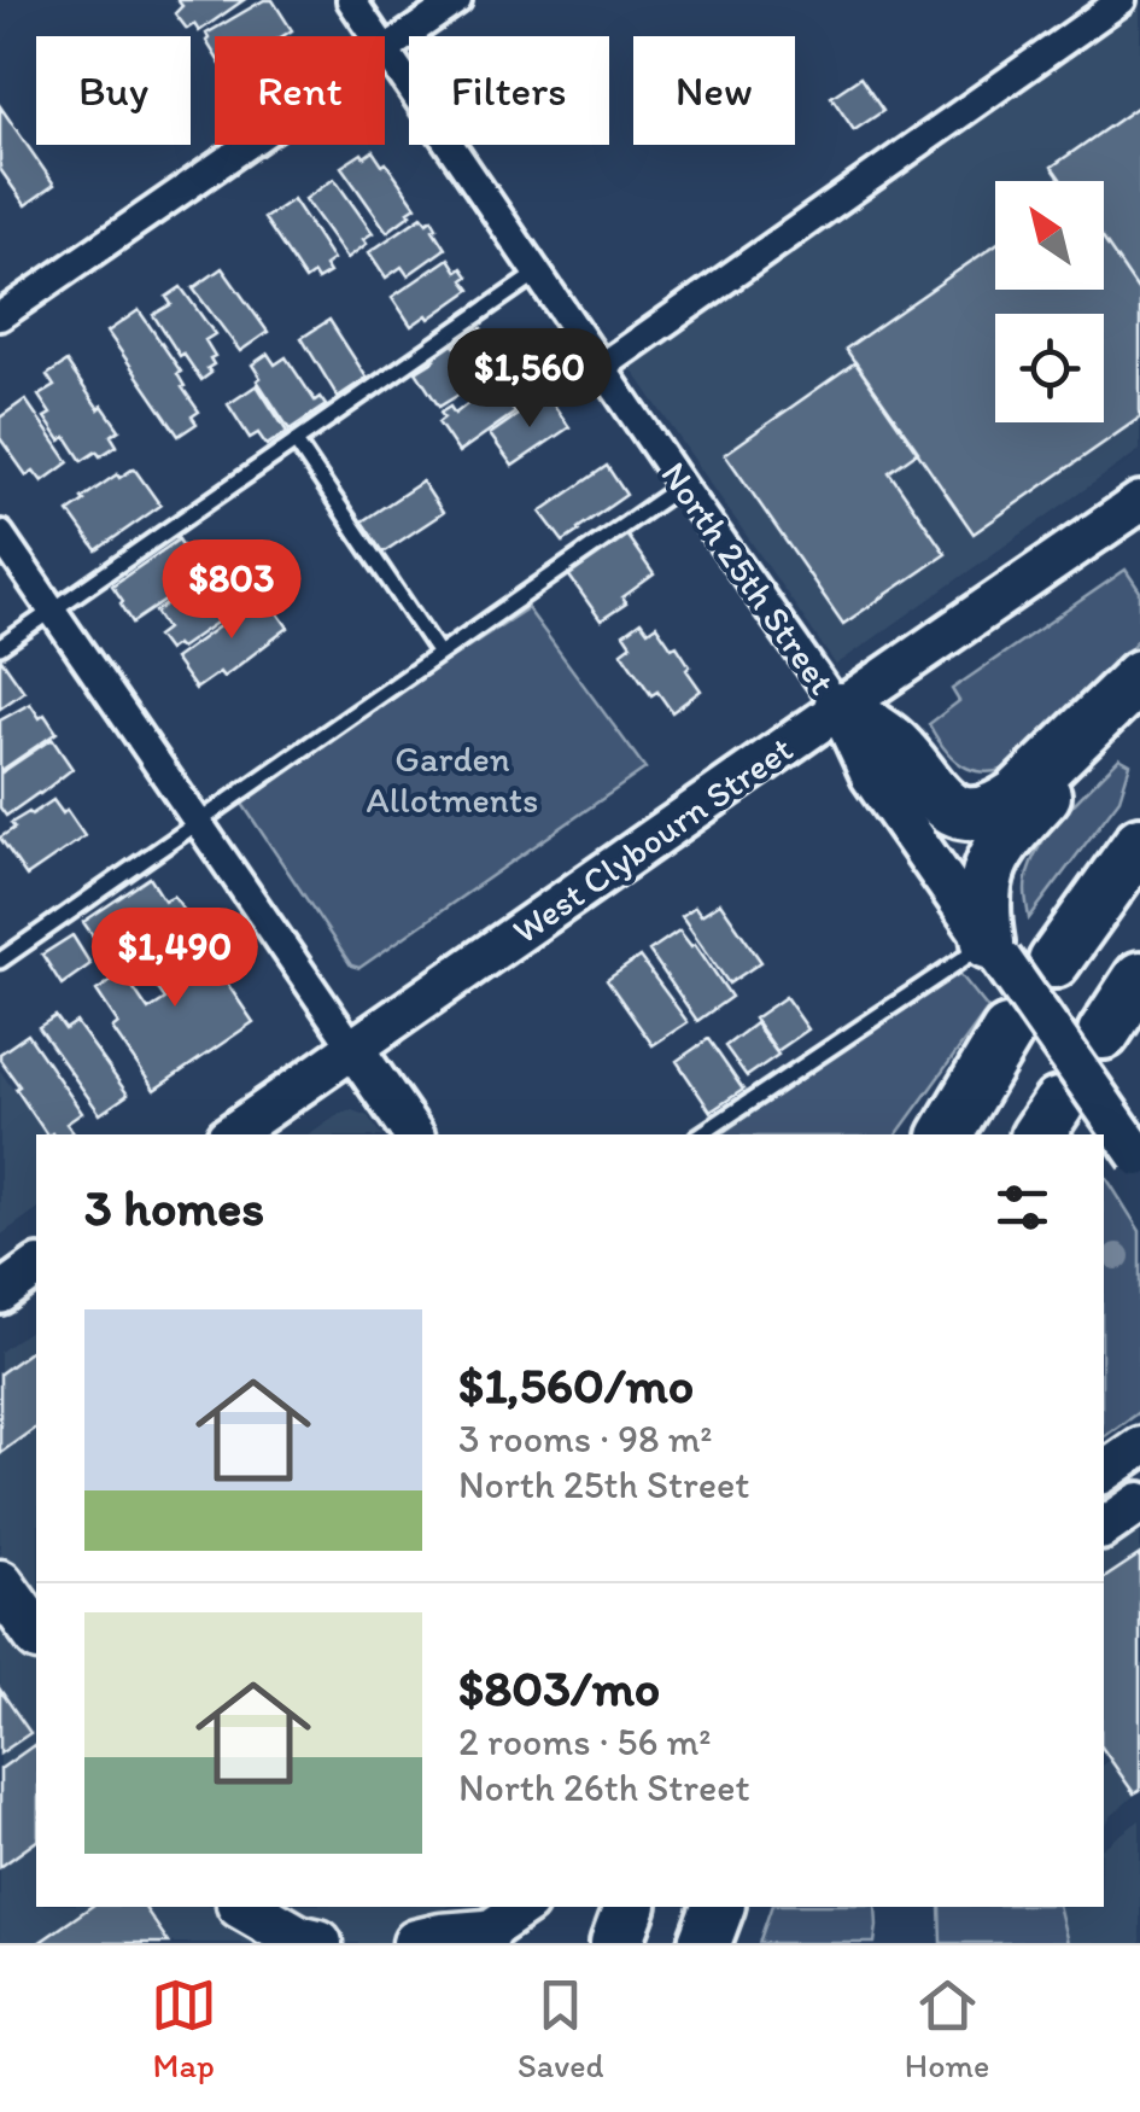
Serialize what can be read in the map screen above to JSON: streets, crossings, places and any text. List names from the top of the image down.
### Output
{
  "streets": {
    "street": ["North 25th Street", "West Clybourn Street"]
  },
  "crossings": [
    ["North 25th Street", "West Clybourn Street"]
  ],
  "parks": ["Garden Allotments"],
  "north": "top left",
  "page": {
    "chip": [
      "Buy",
      "Rent",
      "Filters",
      "New"
    ],
    "price": ["$1,560", "$803", "$1,490"],
    "heading": "3 homes",
    "list": [
      {
        "name": "$1,560/mo",
        "note": "3 rooms · 98 m² · North 25th Street"
      },
      {
        "name": "$803/mo",
        "note": "2 rooms · 56 m² · North 26th Street"
      }
    ],
    "tabs": ["Map", "Saved", "Home"]
  }
}
